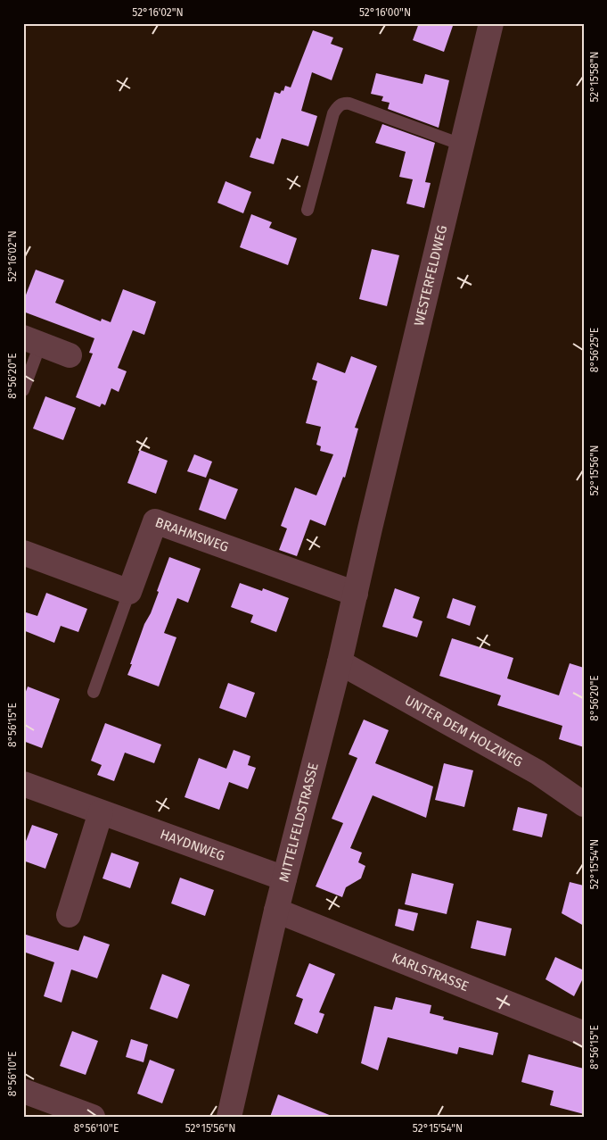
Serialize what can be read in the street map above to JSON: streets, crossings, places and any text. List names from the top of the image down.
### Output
{
  "streets": {
    "street": [
      "WESTERFELDWEG",
      "BRAHMSWEG",
      "UNTER DEM HOLZWEG",
      "MITTELFELDSTRASSE",
      "HAYDNWEG",
      "KARLSTRASSE"
    ]
  },
  "crossings": [
    ["WESTERFELDWEG", "MITTELFELDSTRASSE"],
    ["BRAHMSWEG", "MITTELFELDSTRASSE"],
    ["UNTER DEM HOLZWEG", "MITTELFELDSTRASSE"],
    ["MITTELFELDSTRASSE", "HAYDNWEG"],
    ["MITTELFELDSTRASSE", "KARLSTRASSE"]
  ],
  "coordinates": [
    "52°16'02\"N",
    "52°16'00\"N",
    "52°15'58\"N",
    "8°56'25\"E",
    "8°56'20\"E",
    "52°15'56\"N",
    "8°56'15\"E",
    "52°15'54\"N",
    "8°56'10\"E"
  ]
}
